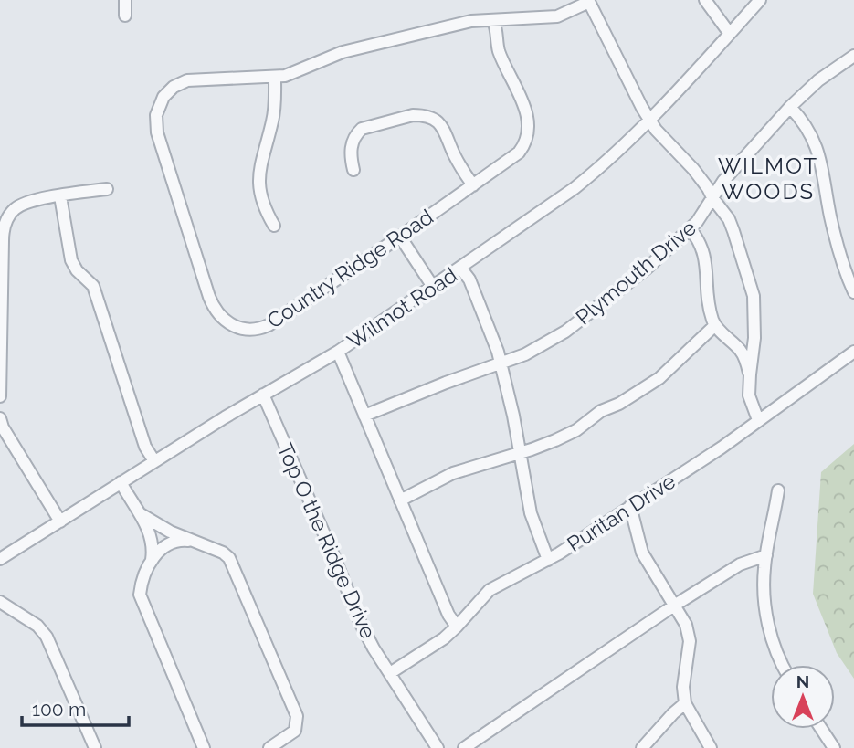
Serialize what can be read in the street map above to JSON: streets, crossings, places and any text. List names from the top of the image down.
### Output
{
  "streets": {
    "street": [
      "Country Ridge Road",
      "Plymouth Drive",
      "Wilmot Road",
      "Puritan Drive",
      "Top O the Ridge Drive"
    ]
  },
  "crossings": [
    ["Wilmot Road", "Top O the Ridge Drive"],
    ["Puritan Drive", "Top O the Ridge Drive"]
  ],
  "districts": ["WILMOT WOODS"],
  "scale_bar": "100 m",
  "north": "top"
}
